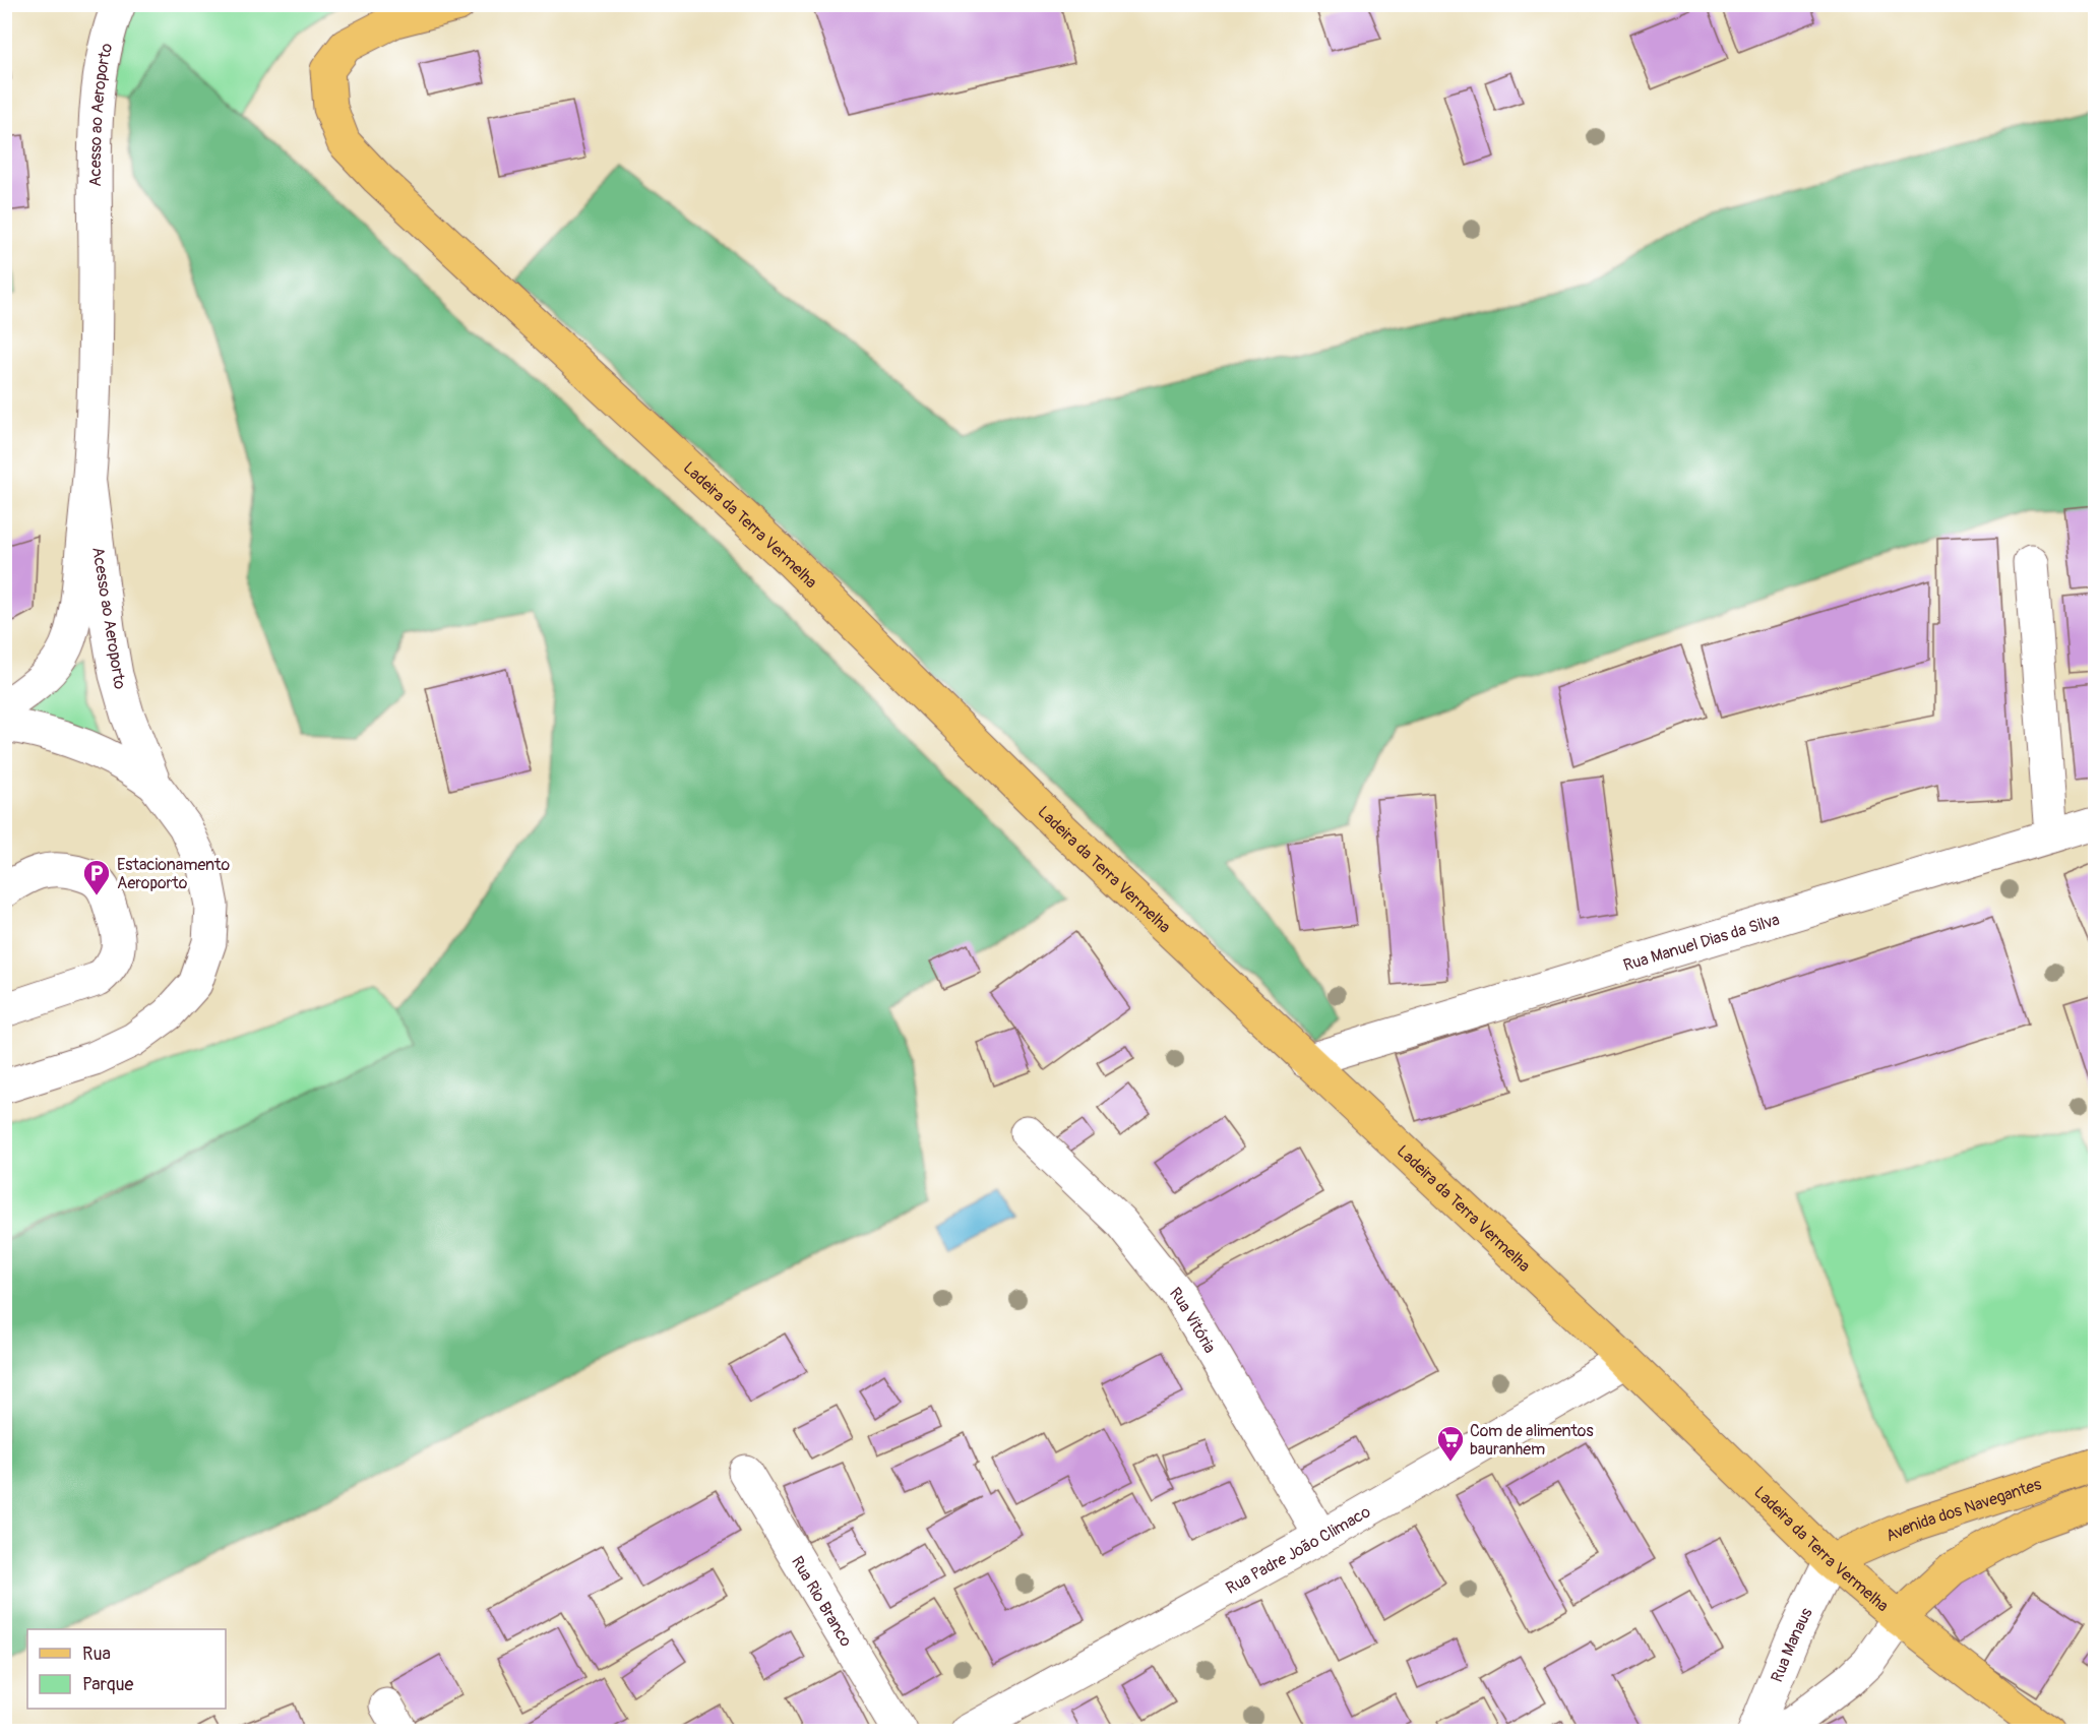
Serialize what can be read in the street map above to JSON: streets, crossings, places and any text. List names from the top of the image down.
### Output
{
  "streets": {
    "main road": ["Ladeira da Terra Vermelha", "Avenida dos Navegantes"],
    "street": [
      "Acesso ao Aeroporto",
      "Rua Manuel Dias da Silva",
      "Rua Vitória",
      "Rua Padre João Climaco",
      "Rua Rio Branco",
      "Rua Manaus"
    ]
  },
  "crossings": [
    ["Ladeira da Terra Vermelha", "Rua Manuel Dias da Silva"],
    ["Ladeira da Terra Vermelha", "Avenida dos Navegantes"],
    ["Ladeira da Terra Vermelha", "Rua Padre João Climaco"],
    ["Ladeira da Terra Vermelha", "Rua Manaus"],
    ["Rua Vitória", "Rua Padre João Climaco"],
    ["Avenida dos Navegantes", "Rua Manaus"]
  ],
  "places": {
    "parking": ["Estacionamento Aeroporto"],
    "supermarket": ["Com de alimentos bauranhem"]
  },
  "legend": ["Rua", "Parque"]
}
